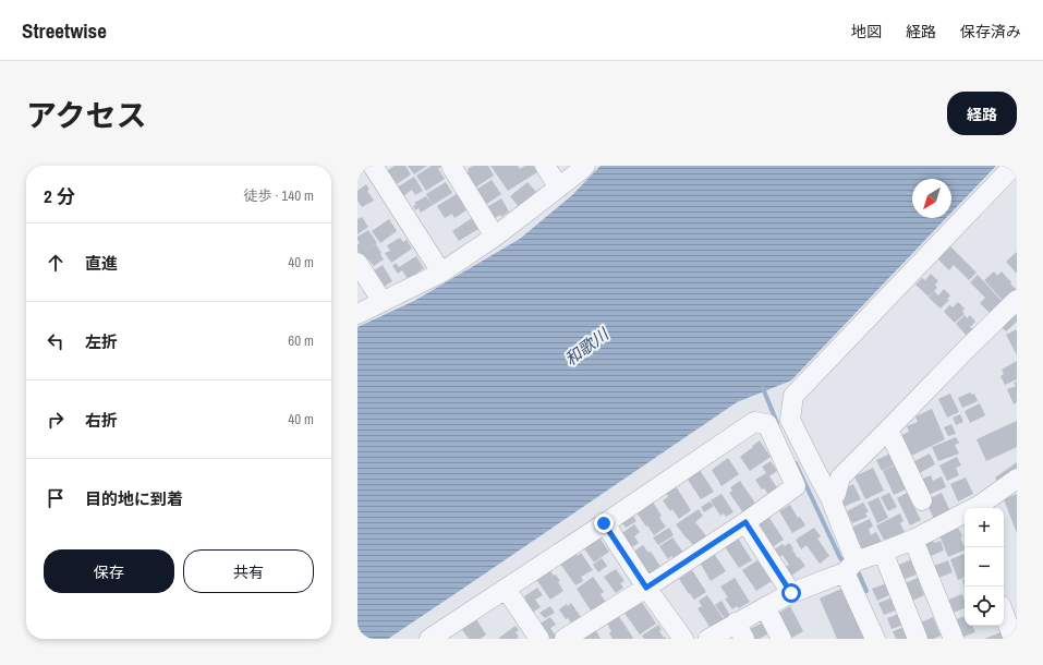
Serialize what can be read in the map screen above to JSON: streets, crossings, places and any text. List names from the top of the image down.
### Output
{
  "water": ["和歌川"],
  "north": "bottom left",
  "page": {
    "header": "Streetwise",
    "nav": ["地図", "経路", "保存済み"],
    "title": "アクセス",
    "buttons": [
      "経路",
      ["保存", "共有"]
    ],
    "heading": ["2 分", "徒歩 · 140 m"],
    "list": [
      ["直進", "40 m"],
      ["左折", "60 m"],
      ["右折", "40 m"],
      "目的地に到着"
    ],
    "map_buttons": ["+", "−"]
  }
}
